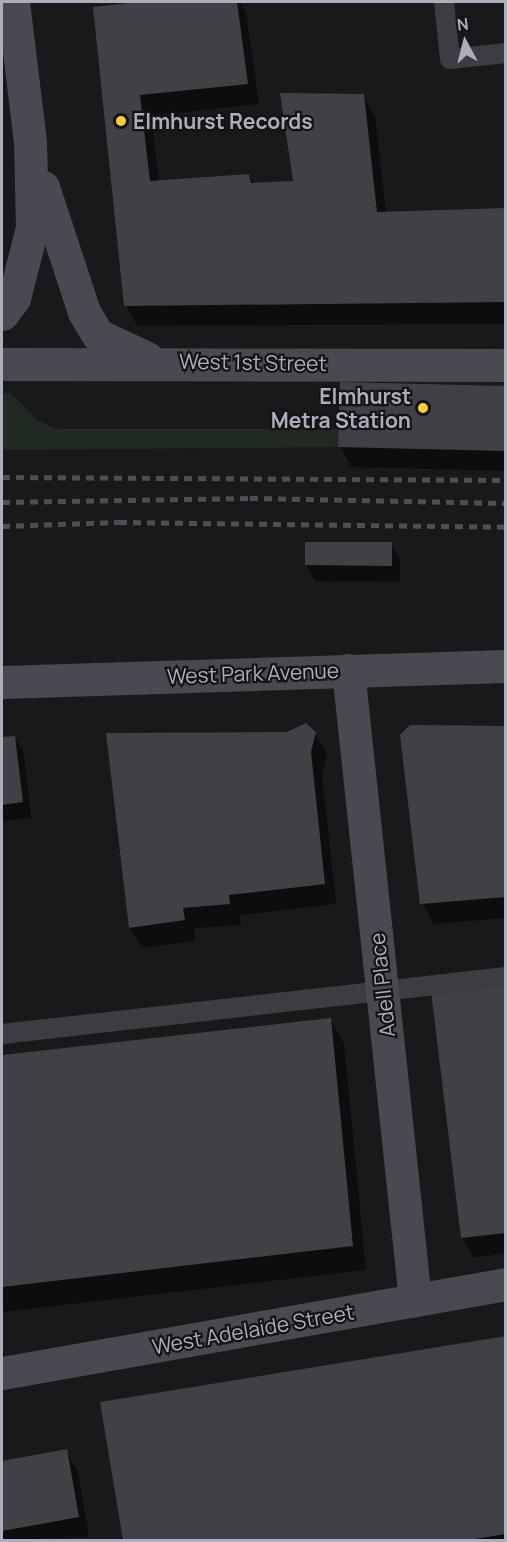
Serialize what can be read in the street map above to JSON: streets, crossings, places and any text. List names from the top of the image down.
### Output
{
  "streets": {
    "street": [
      "West 1st Street",
      "West Park Avenue",
      "Adell Place",
      "West Adelaide Street"
    ]
  },
  "crossings": [
    ["West Park Avenue", "Adell Place"],
    ["Adell Place", "West Adelaide Street"]
  ],
  "places": ["Elmhurst Records", "Elmhurst Metra Station"],
  "north": "top"
}
